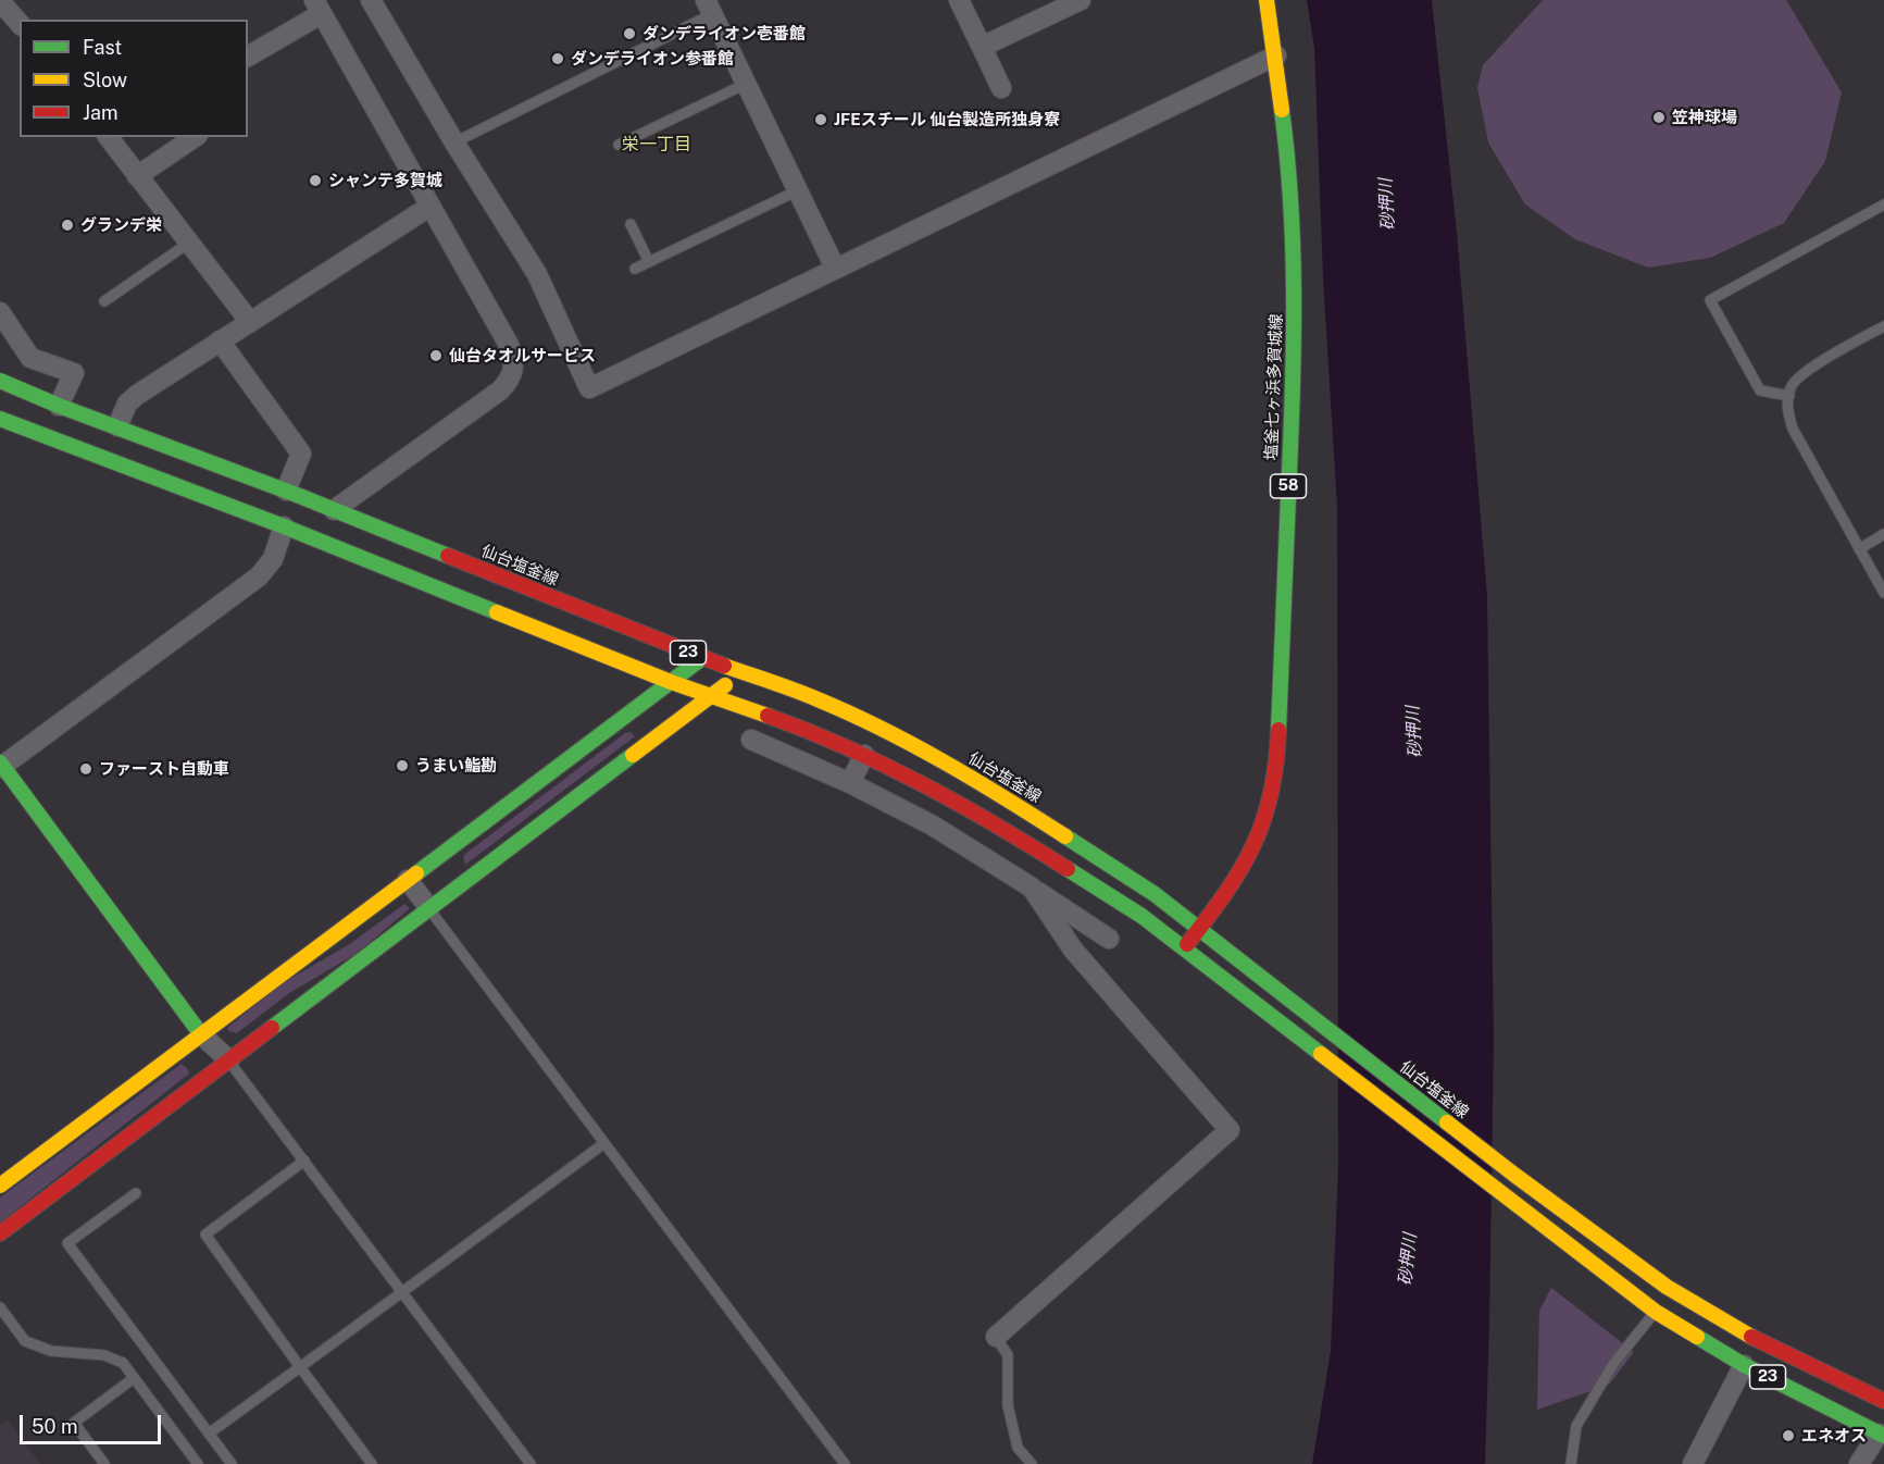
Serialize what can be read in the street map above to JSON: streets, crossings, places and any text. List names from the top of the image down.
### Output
{
  "streets": {
    "main road": [
      "塩釜七ヶ浜多賀城線",
      "58",
      "仙台塩釜線",
      "23"
    ]
  },
  "crossings": [
    ["塩釜七ヶ浜多賀城線", "仙台塩釜線"]
  ],
  "districts": ["栄一丁目"],
  "water": ["砂押川"],
  "places": [
    "ダンデライオン壱番館",
    "ダンデライオン参番館",
    "笠神球場",
    "JFEスチール 仙台製造所独身寮",
    "シャンテ多賀城",
    "グランデ栄",
    "仙台タオルサービス",
    "うまい鮨勘",
    "ファースト自動車",
    "エネオス"
  ],
  "legend": ["Fast", "Slow", "Jam"],
  "scale_bar": "50 m"
}
